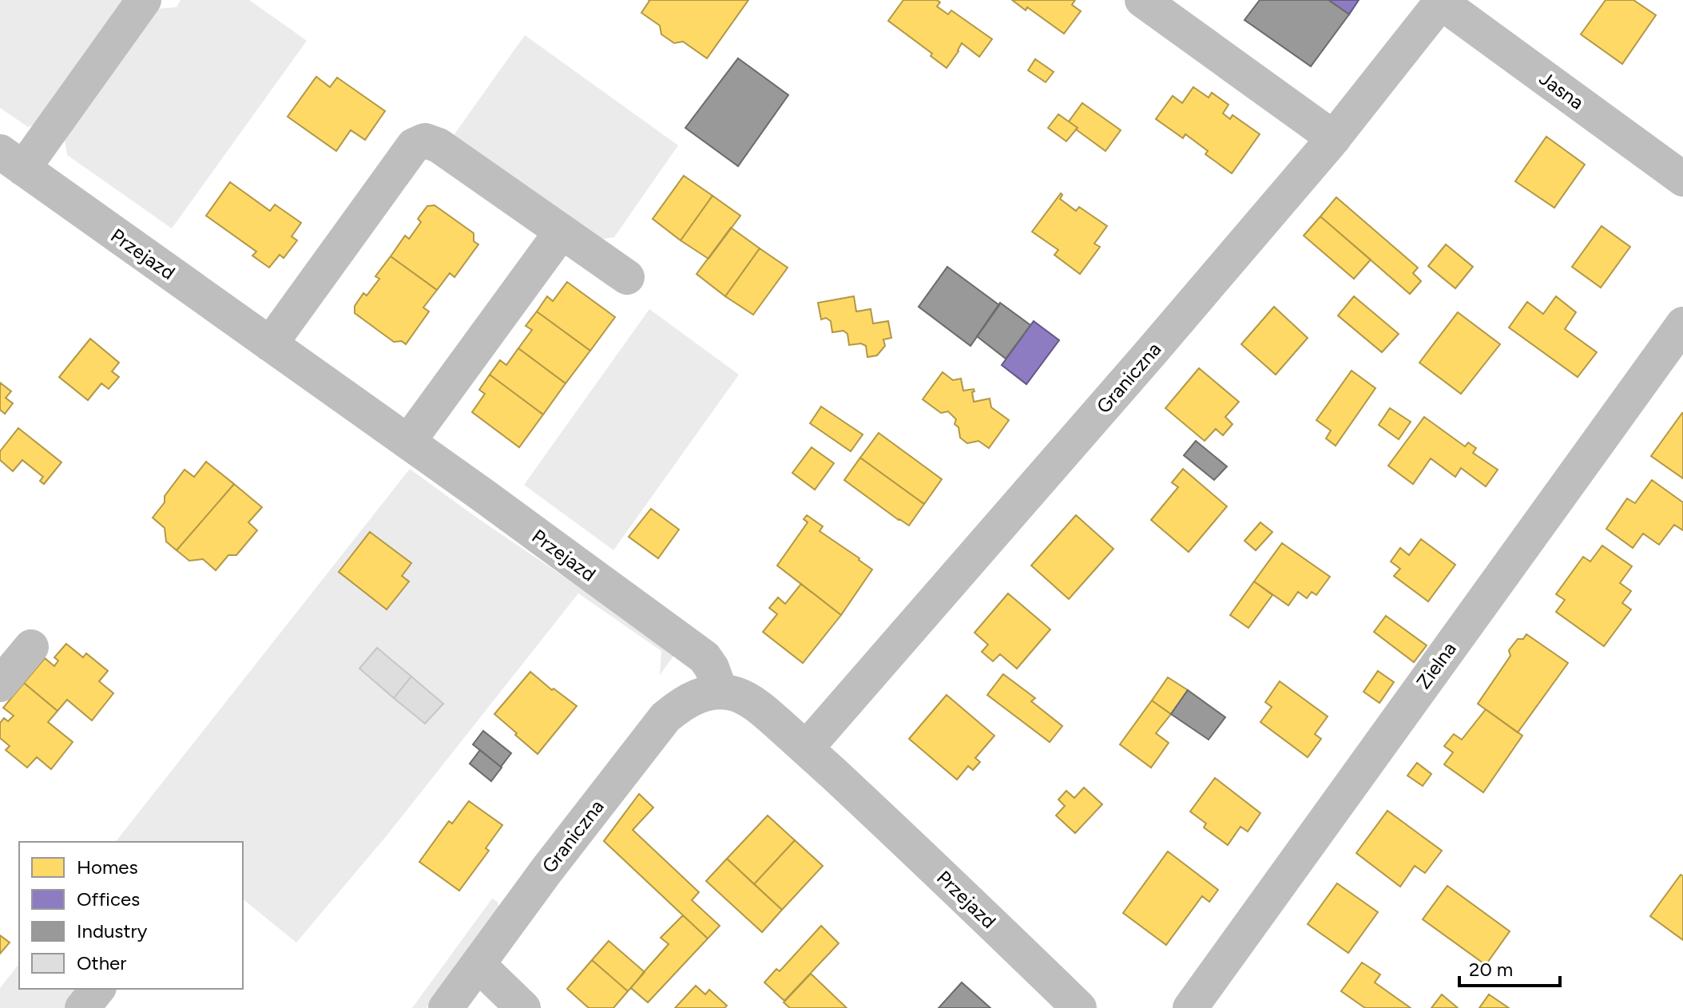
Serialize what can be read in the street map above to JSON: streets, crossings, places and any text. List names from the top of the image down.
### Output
{
  "streets": {
    "street": [
      "Jasna",
      "Przejazd",
      "Graniczna",
      "Zielna"
    ]
  },
  "crossings": [
    ["Jasna", "Graniczna"],
    ["Przejazd", "Graniczna"]
  ],
  "legend": [
    "Homes",
    "Offices",
    "Industry",
    "Other"
  ],
  "scale_bar": "20 m"
}
